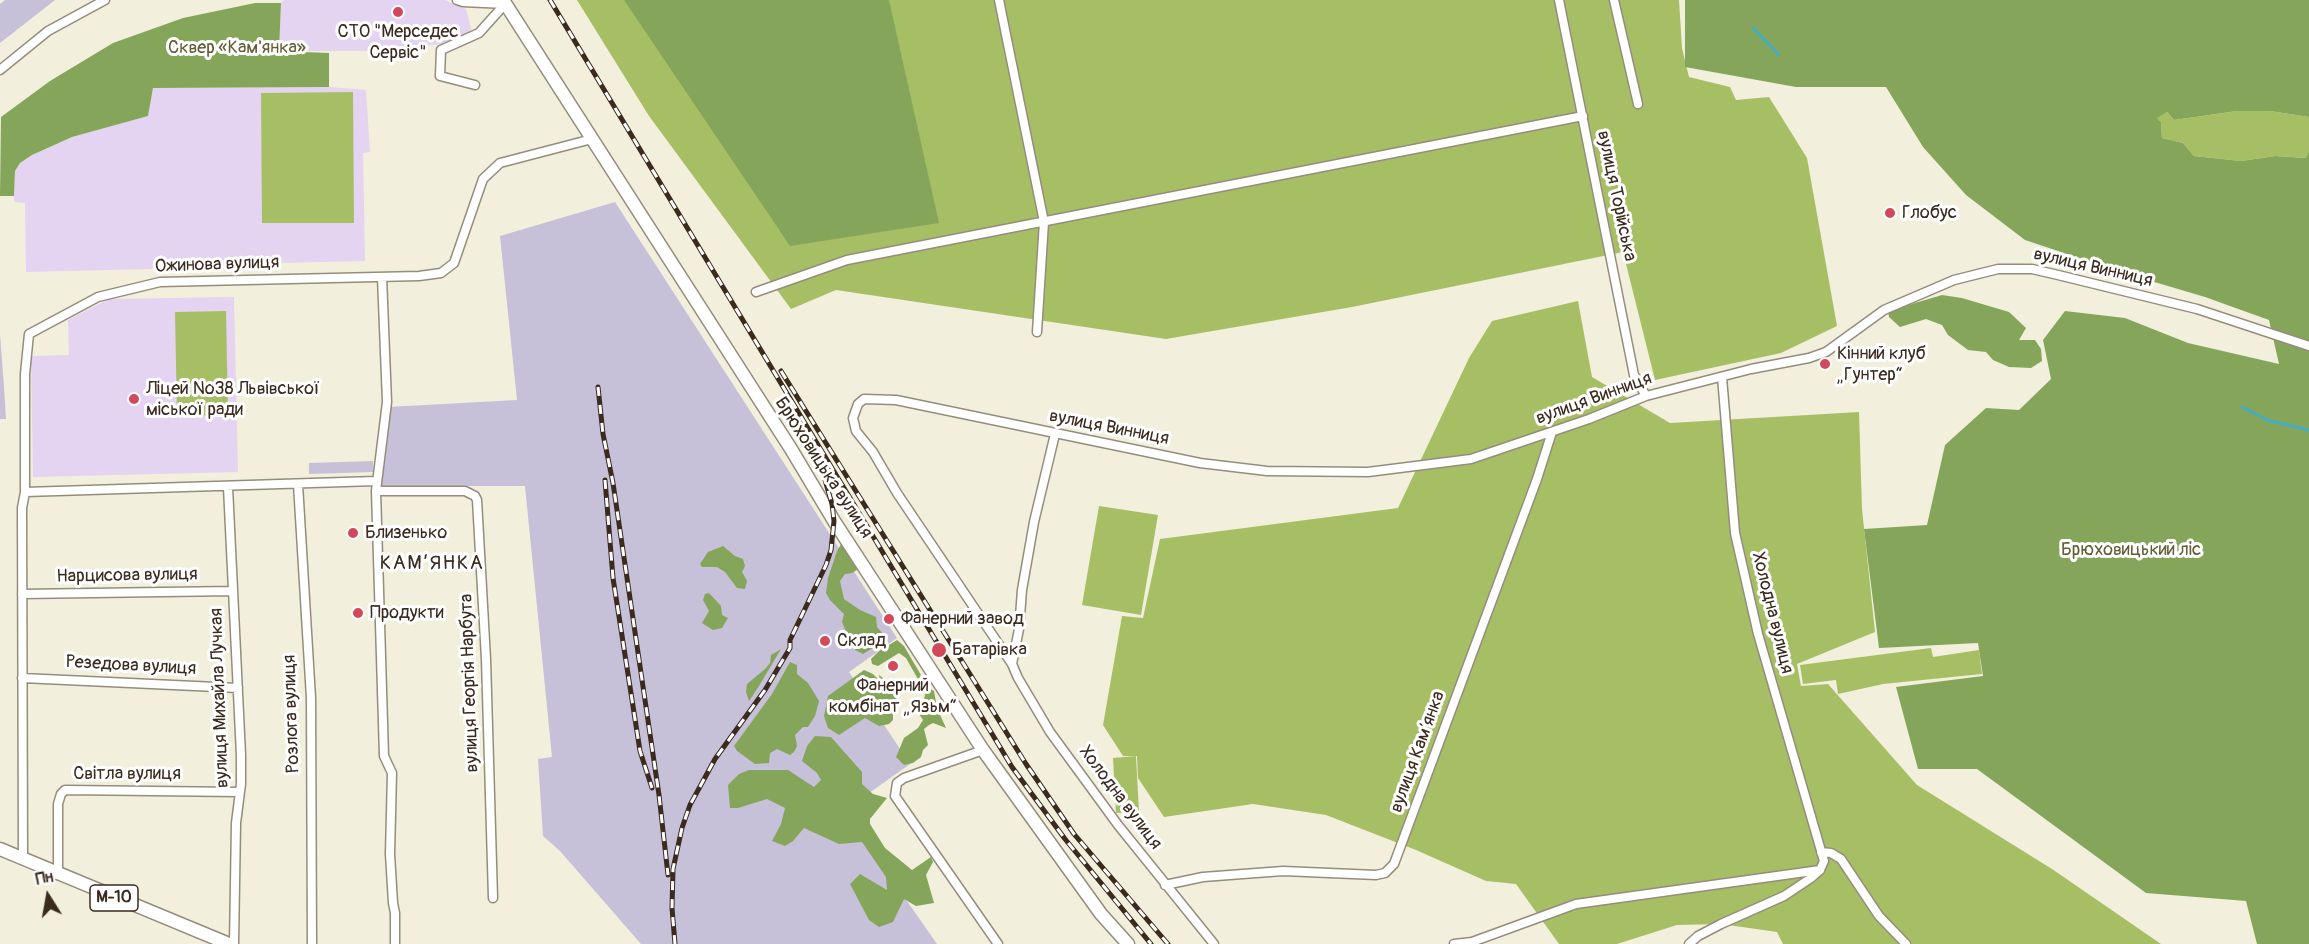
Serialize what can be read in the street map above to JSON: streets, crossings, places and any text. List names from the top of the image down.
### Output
{
  "streets": {
    "main road": ["Брюховицька вулиця", "М-10"],
    "street": [
      "вулиця Торійська",
      "Ожинова вулиця",
      "вулиця Винниця",
      "Нарцисова вулиця",
      "Холодна вулиця",
      "Резедова вулиця",
      "вулиця Георгія Нарбута",
      "вулиця Михайла Лучкая",
      "Розлога вулиця",
      "вулиця Камʼянка",
      "Світла вулиця"
    ]
  },
  "crossings": [
    ["вулиця Торійська", "вулиця Винниця"],
    ["Ожинова вулиця", "Брюховицька вулиця"],
    ["вулиця Винниця", "Холодна вулиця"],
    ["вулиця Винниця", "вулиця Камʼянка"],
    ["Нарцисова вулиця", "вулиця Михайла Лучкая"],
    ["Холодна вулиця", "вулиця Камʼянка"],
    ["Резедова вулиця", "вулиця Михайла Лучкая"],
    ["вулиця Михайла Лучкая", "Світла вулиця"],
    ["Світла вулиця", "М-10"]
  ],
  "districts": ["КАМ’ЯНКА"],
  "parks": ["Сквер «Кам'янка»", "Брюховицький ліс"],
  "places": [
    "СТО \"Мерседес Сервіс\"",
    "Глобус",
    "Кінний клуб „Гунтер“",
    "Ліцей №38 Львівської міської ради",
    "Близенько",
    "Продукти",
    "Фанерний завод",
    "Склад",
    "Батарівка",
    "Фанерний комбінат „Язьм“"
  ],
  "north": "top"
}
